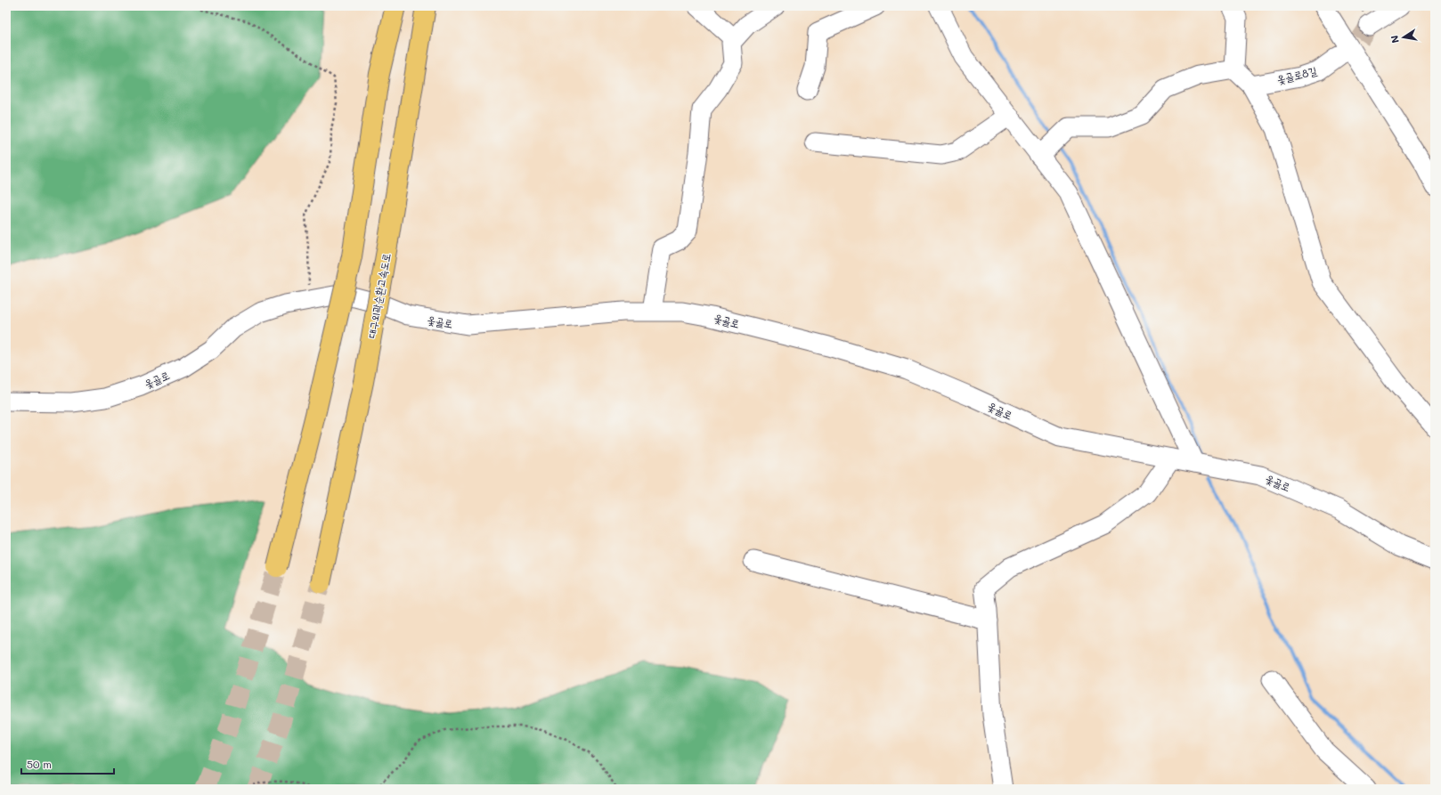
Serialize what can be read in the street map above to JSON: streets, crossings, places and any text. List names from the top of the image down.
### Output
{
  "streets": {
    "highway": ["대구외곽순환고속도로"],
    "street": ["옻골로8길", "옻골로"]
  },
  "scale_bar": "50 m",
  "north": "left"
}
